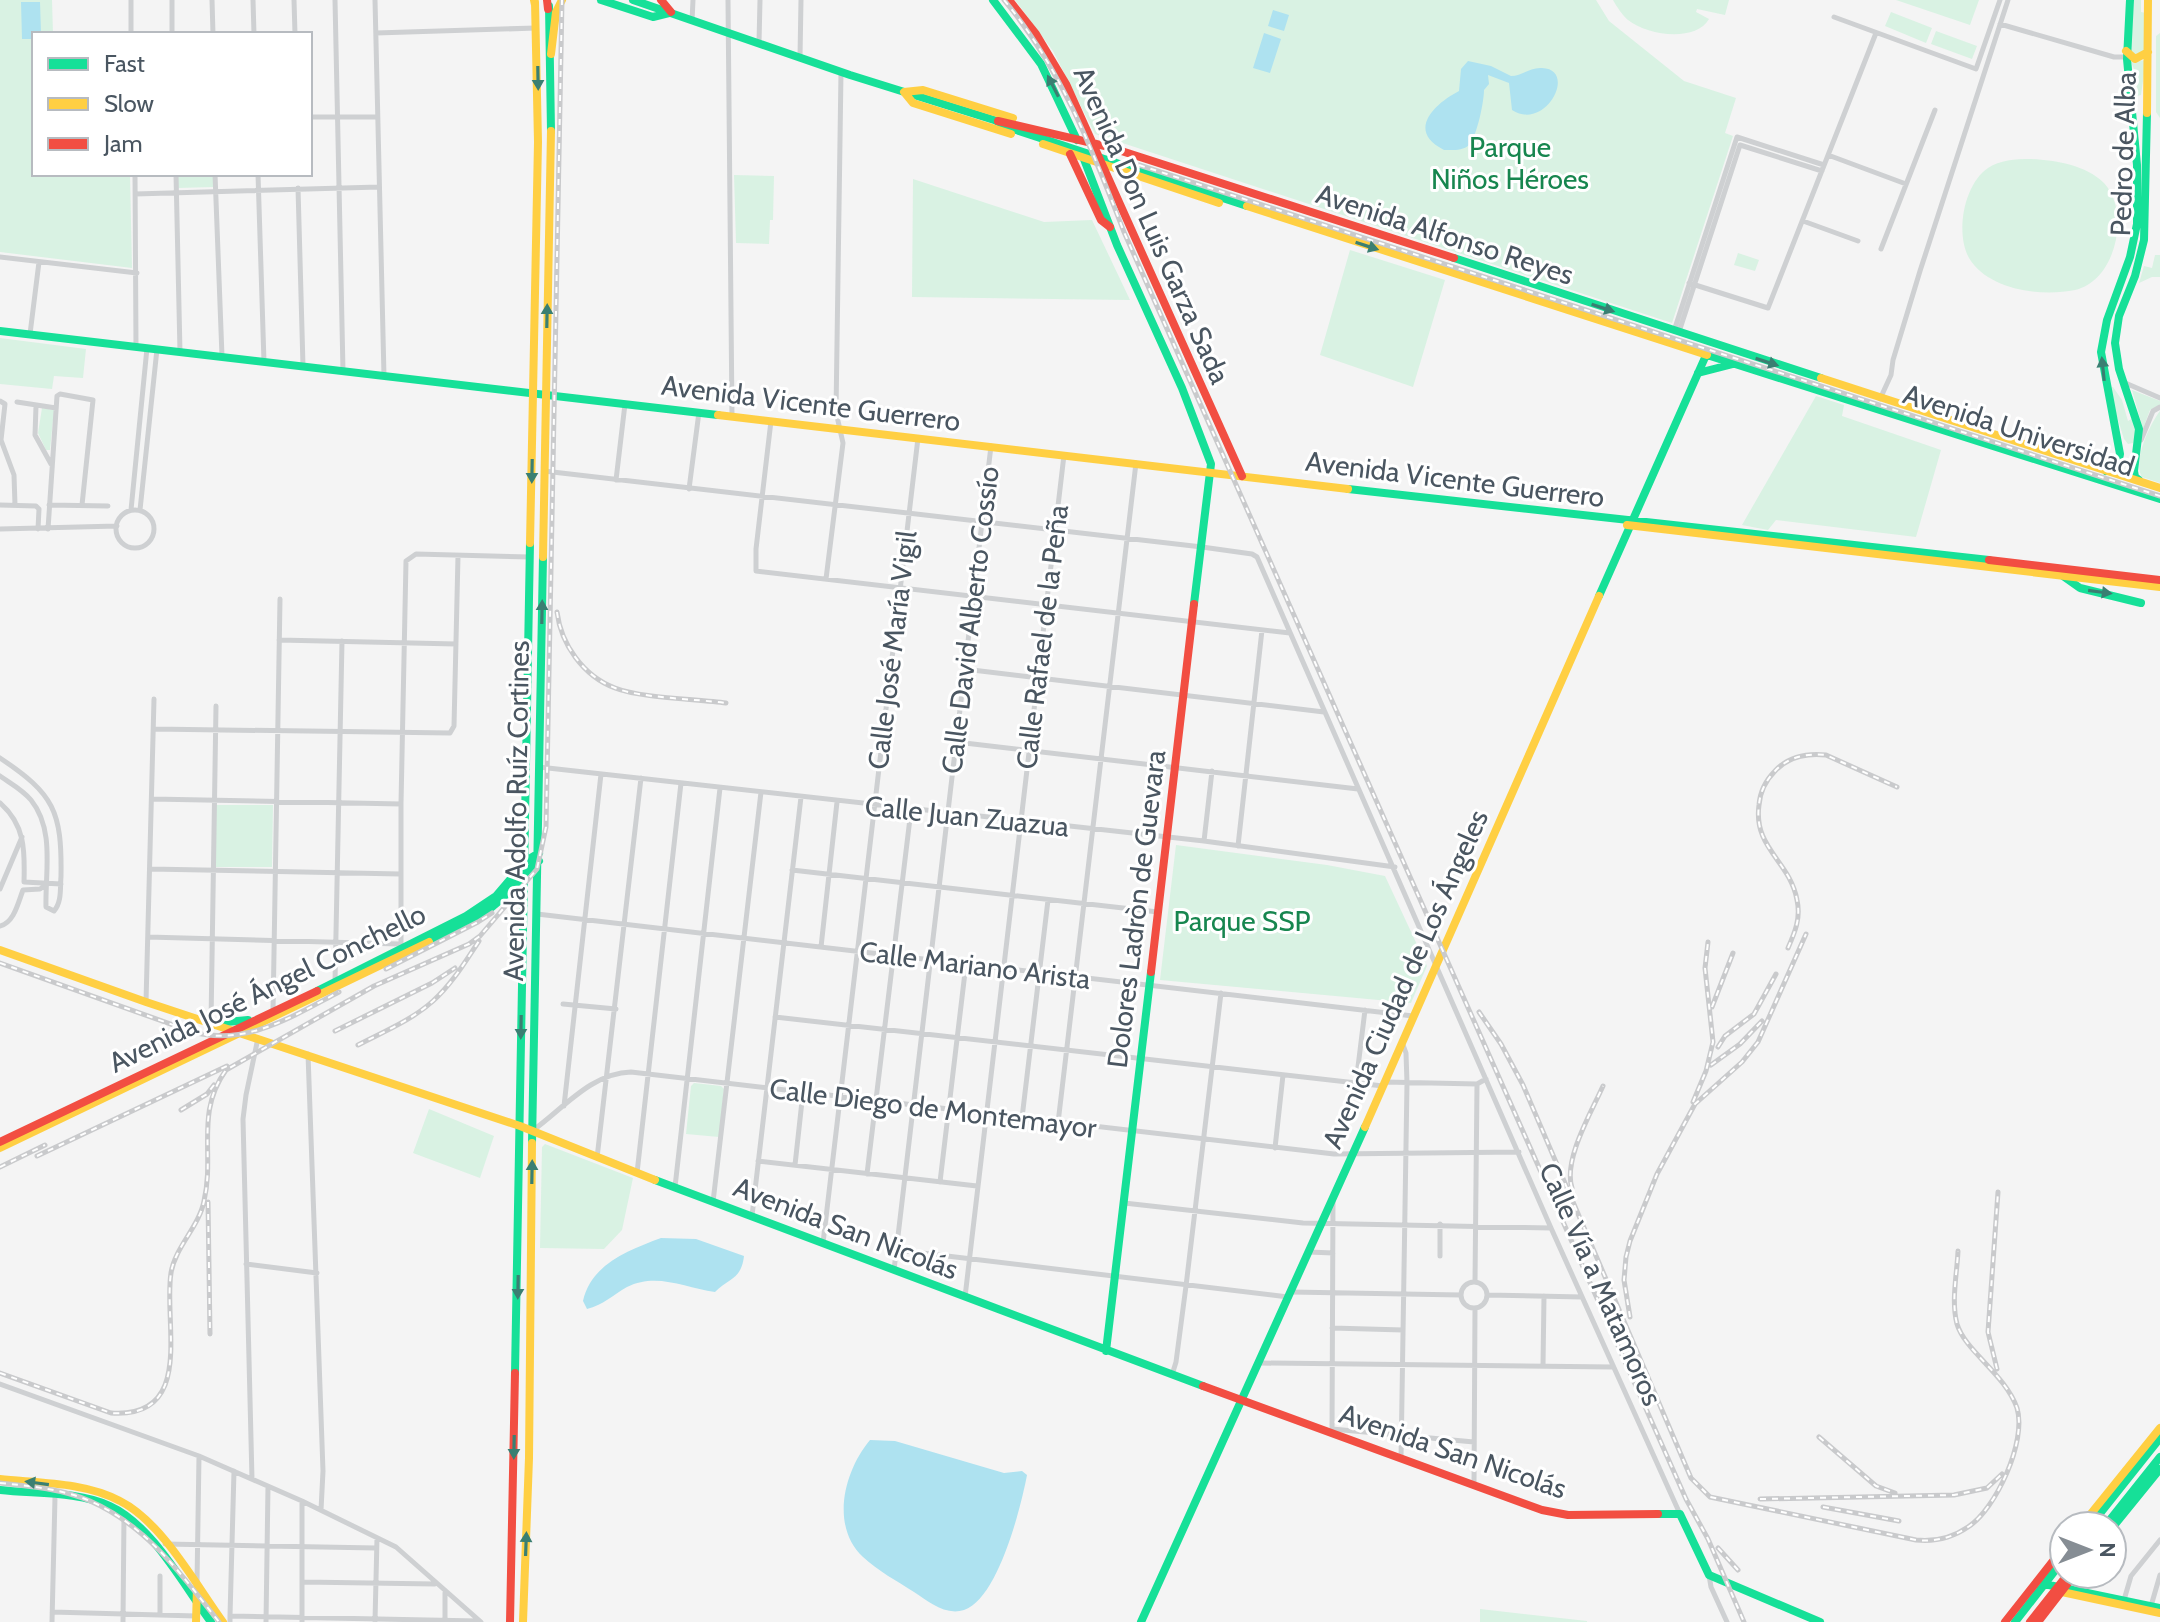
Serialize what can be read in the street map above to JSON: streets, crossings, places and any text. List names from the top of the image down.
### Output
{
  "streets": {
    "main road": [
      "Pedro de Alba",
      "Avenida Don Luis Garza Sada",
      "Avenida Alfonso Reyes",
      "Avenida Vicente Guerrero",
      "Avenida Universidad",
      "Avenida Adolfo Ruíz Cortines",
      "Dolores Ladròn de Guevara",
      "Avenida Ciudad de Los Ángeles",
      "Avenida José Ángel Conchello",
      "Avenida San Nicolás",
      "Calle Vía a Matamoros"
    ],
    "street": [
      "Calle David Alberto Cossío",
      "Calle Rafael de la Peña",
      "Calle José María Vigil",
      "Calle Juan Zuazua",
      "Calle Mariano Arista",
      "Calle Diego de Montemayor"
    ]
  },
  "crossings": [
    ["Pedro de Alba", "Avenida Universidad"],
    ["Avenida Don Luis Garza Sada", "Avenida Vicente Guerrero"],
    ["Avenida Don Luis Garza Sada", "Dolores Ladròn de Guevara"],
    ["Avenida Alfonso Reyes", "Avenida Universidad"],
    ["Avenida Alfonso Reyes", "Avenida Ciudad de Los Ángeles"],
    ["Avenida Vicente Guerrero", "Calle David Alberto Cossío"],
    ["Avenida Vicente Guerrero", "Calle Rafael de la Peña"],
    ["Avenida Vicente Guerrero", "Calle José María Vigil"],
    ["Avenida Vicente Guerrero", "Avenida Adolfo Ruíz Cortines"],
    ["Avenida Vicente Guerrero", "Dolores Ladròn de Guevara"],
    ["Avenida Vicente Guerrero", "Avenida Ciudad de Los Ángeles"],
    ["Calle David Alberto Cossío", "Calle Juan Zuazua"],
    ["Calle David Alberto Cossío", "Calle Mariano Arista"],
    ["Calle David Alberto Cossío", "Calle Diego de Montemayor"],
    ["Calle David Alberto Cossío", "Avenida San Nicolás"],
    ["Calle Rafael de la Peña", "Calle Juan Zuazua"],
    ["Calle Rafael de la Peña", "Calle Mariano Arista"],
    ["Calle Rafael de la Peña", "Calle Diego de Montemayor"],
    ["Calle Rafael de la Peña", "Avenida San Nicolás"],
    ["Calle José María Vigil", "Calle Juan Zuazua"],
    ["Calle José María Vigil", "Calle Mariano Arista"],
    ["Calle José María Vigil", "Calle Diego de Montemayor"],
    ["Calle José María Vigil", "Avenida San Nicolás"],
    ["Avenida Adolfo Ruíz Cortines", "Calle Juan Zuazua"],
    ["Avenida Adolfo Ruíz Cortines", "Calle Mariano Arista"],
    ["Avenida Adolfo Ruíz Cortines", "Avenida José Ángel Conchello"],
    ["Avenida Adolfo Ruíz Cortines", "Avenida San Nicolás"],
    ["Calle Juan Zuazua", "Dolores Ladròn de Guevara"],
    ["Calle Juan Zuazua", "Calle Vía a Matamoros"],
    ["Dolores Ladròn de Guevara", "Calle Mariano Arista"],
    ["Dolores Ladròn de Guevara", "Calle Diego de Montemayor"],
    ["Dolores Ladròn de Guevara", "Avenida San Nicolás"],
    ["Dolores Ladròn de Guevara", "Calle Vía a Matamoros"],
    ["Calle Mariano Arista", "Avenida Ciudad de Los Ángeles"],
    ["Avenida Ciudad de Los Ángeles", "Calle Diego de Montemayor"],
    ["Avenida Ciudad de Los Ángeles", "Avenida San Nicolás"],
    ["Avenida Ciudad de Los Ángeles", "Calle Vía a Matamoros"],
    ["Avenida José Ángel Conchello", "Avenida San Nicolás"],
    ["Calle Diego de Montemayor", "Calle Vía a Matamoros"],
    ["Avenida San Nicolás", "Calle Vía a Matamoros"]
  ],
  "parks": ["Parque Niños Héroes", "Parque SSP"],
  "legend": ["Fast", "Slow", "Jam"],
  "north": "right"
}
